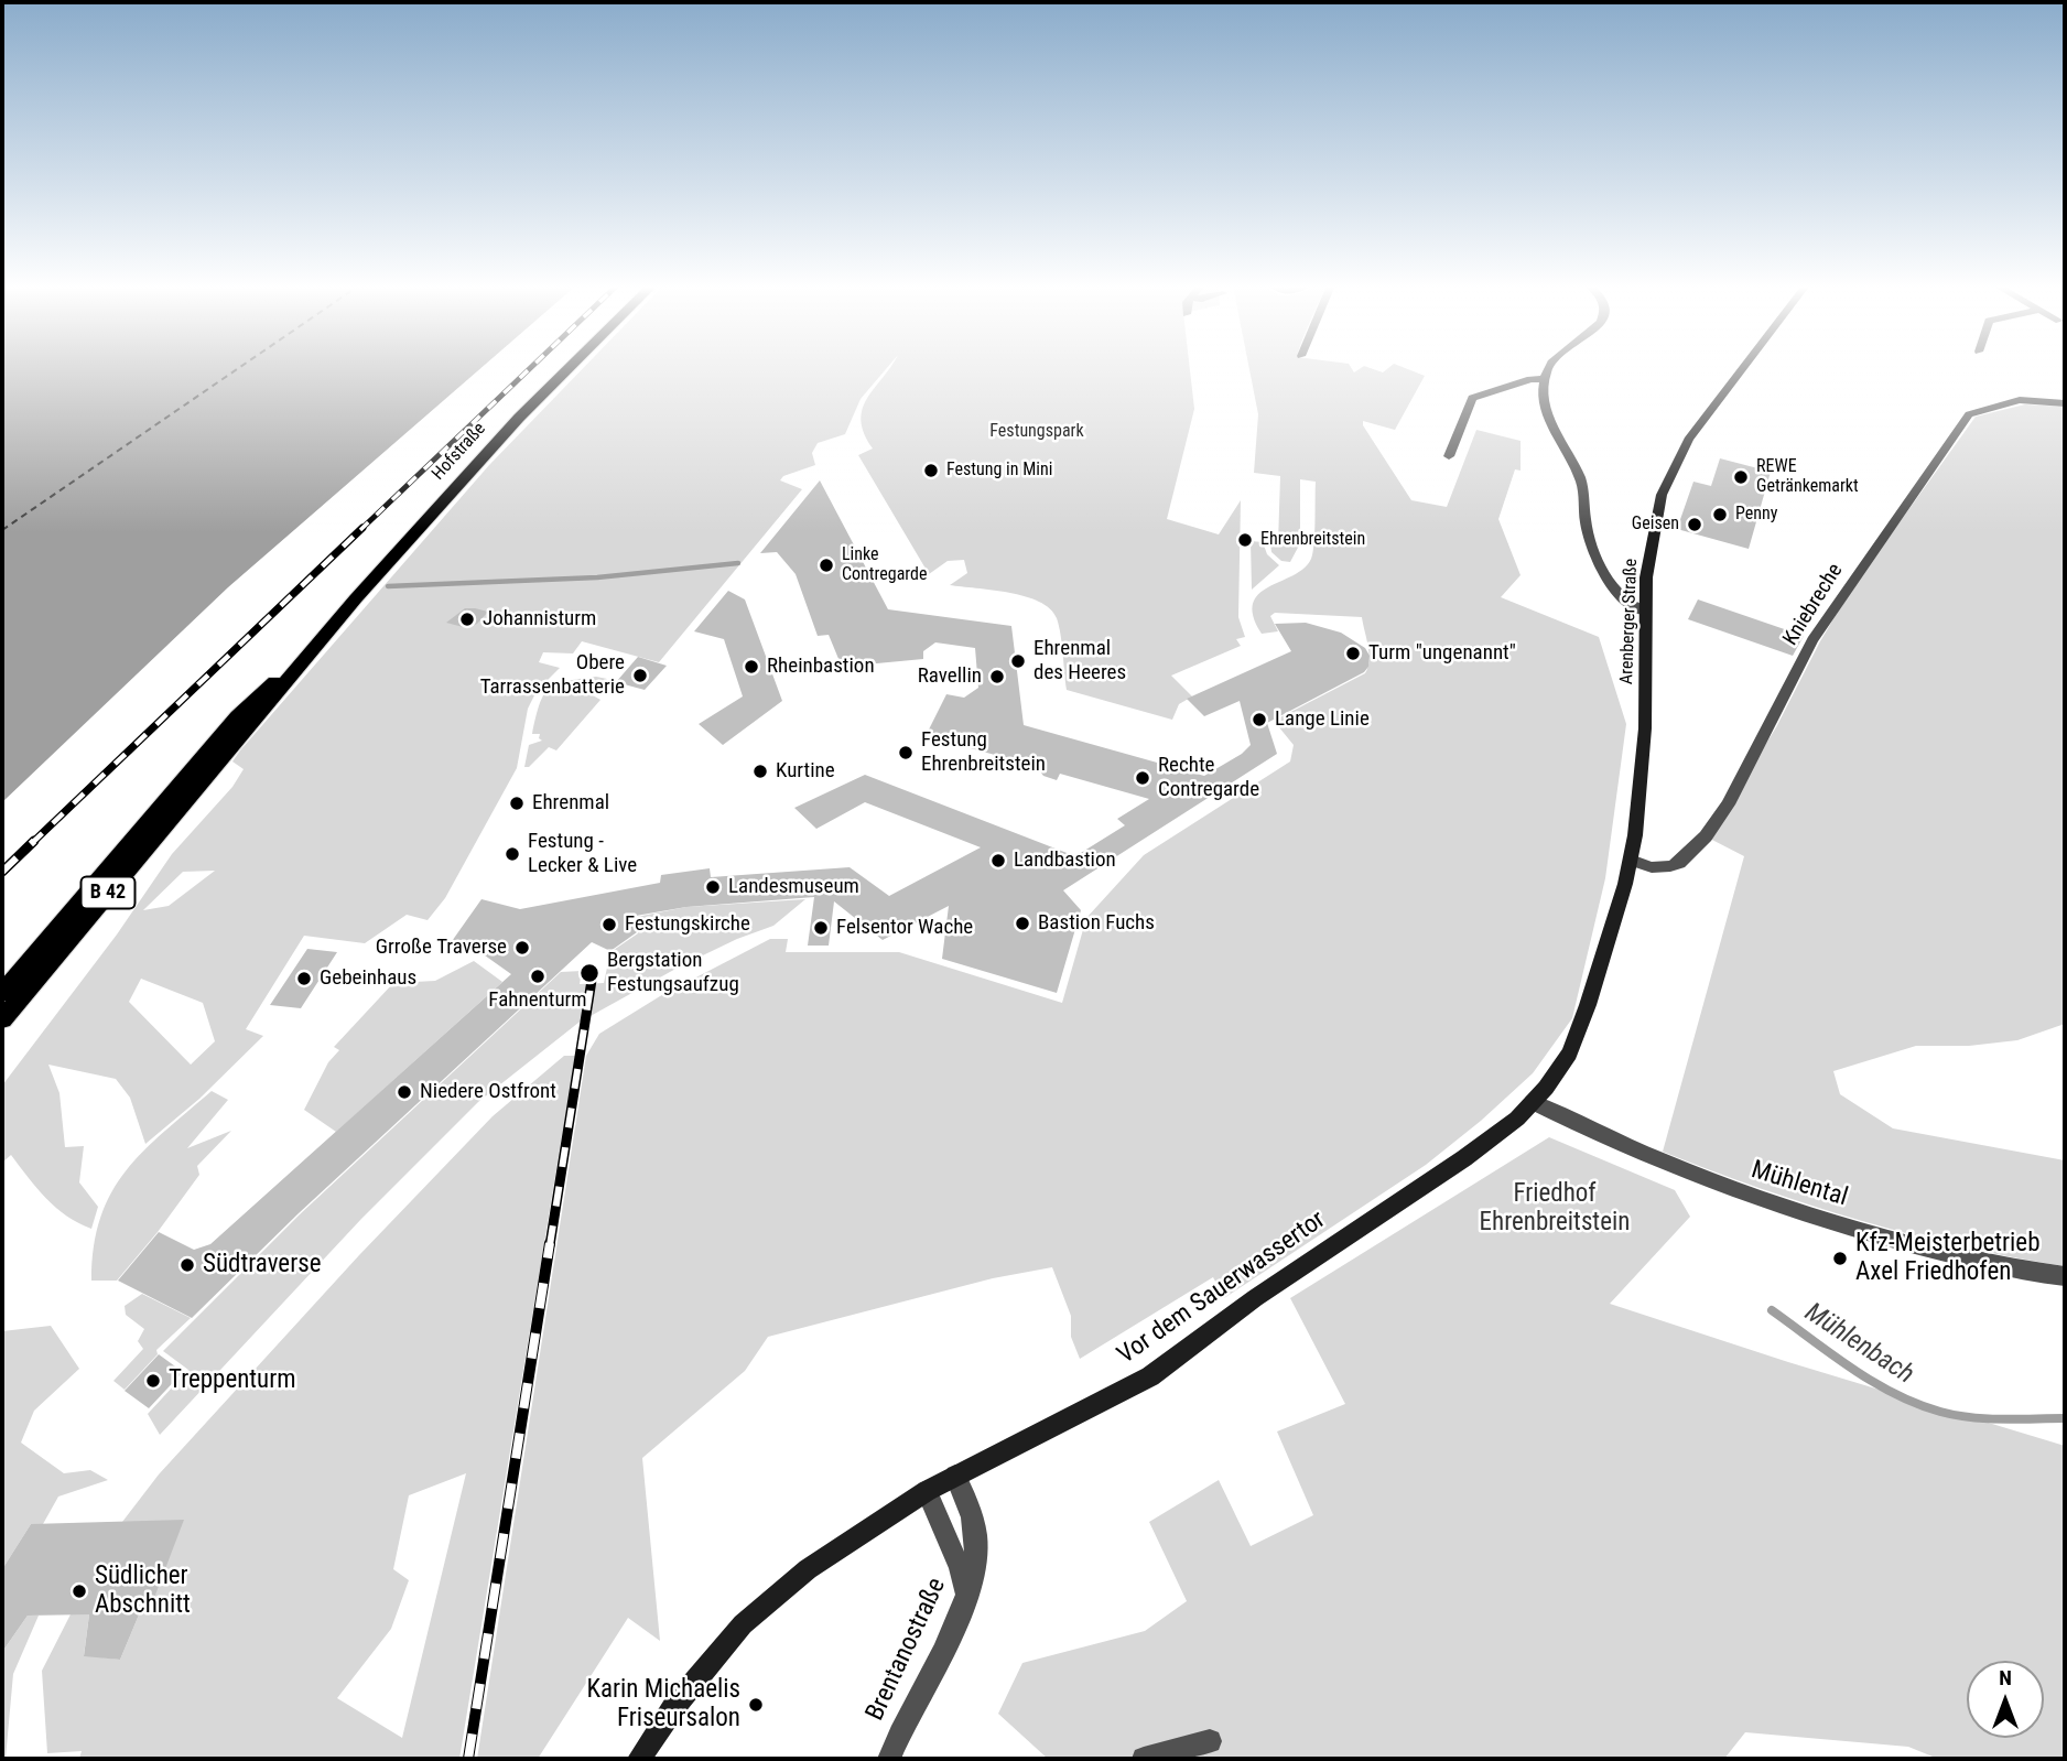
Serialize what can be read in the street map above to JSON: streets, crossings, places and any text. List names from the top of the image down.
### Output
{
  "streets": {
    "main road": [
      "Hofstraße",
      "Arenberger Straße",
      "B 42",
      "Vor dem Sauerwassertor"
    ],
    "street": ["Kniebreche", "Mühlental", "Brentanostraße"]
  },
  "crossings": [
    ["Kniebreche", "Vor dem Sauerwassertor"],
    ["Arenberger Straße", "Vor dem Sauerwassertor"],
    ["Mühlental", "Vor dem Sauerwassertor"],
    ["Vor dem Sauerwassertor", "Brentanostraße"]
  ],
  "water": ["Mühlenbach"],
  "parks": ["Festungspark", "Friedhof Ehrenbreitstein"],
  "places": [
    "Festung in Mini",
    "REWE Getränkemarkt",
    "Penny",
    "Geisen",
    "Ehrenbreitstein",
    "Linke Contregarde",
    "Johannisturm",
    "Turm \"ungenannt\"",
    "Ehrenmal des Heeres",
    "Rheinbastion",
    "Obere Tarrassenbatterie",
    "Ravellin",
    "Lange Linie",
    "Festung Ehrenbreitstein",
    "Kurtine",
    "Rechte Contregarde",
    "Ehrenmal",
    "Festung - Lecker & Live",
    "Landbastion",
    "Landesmuseum",
    "Bastion Fuchs",
    "Festungskirche",
    "Felsentor Wache",
    "Grroße Traverse",
    "Bergstation Festungsaufzug",
    "Fahnenturm",
    "Gebeinhaus",
    "Niedere Ostfront",
    "Kfz-Meisterbetrieb Axel Friedhofen",
    "Südtraverse",
    "Treppenturm",
    "Südlicher Abschnitt",
    "Karin Michaelis Friseursalon"
  ],
  "north": "top"
}
